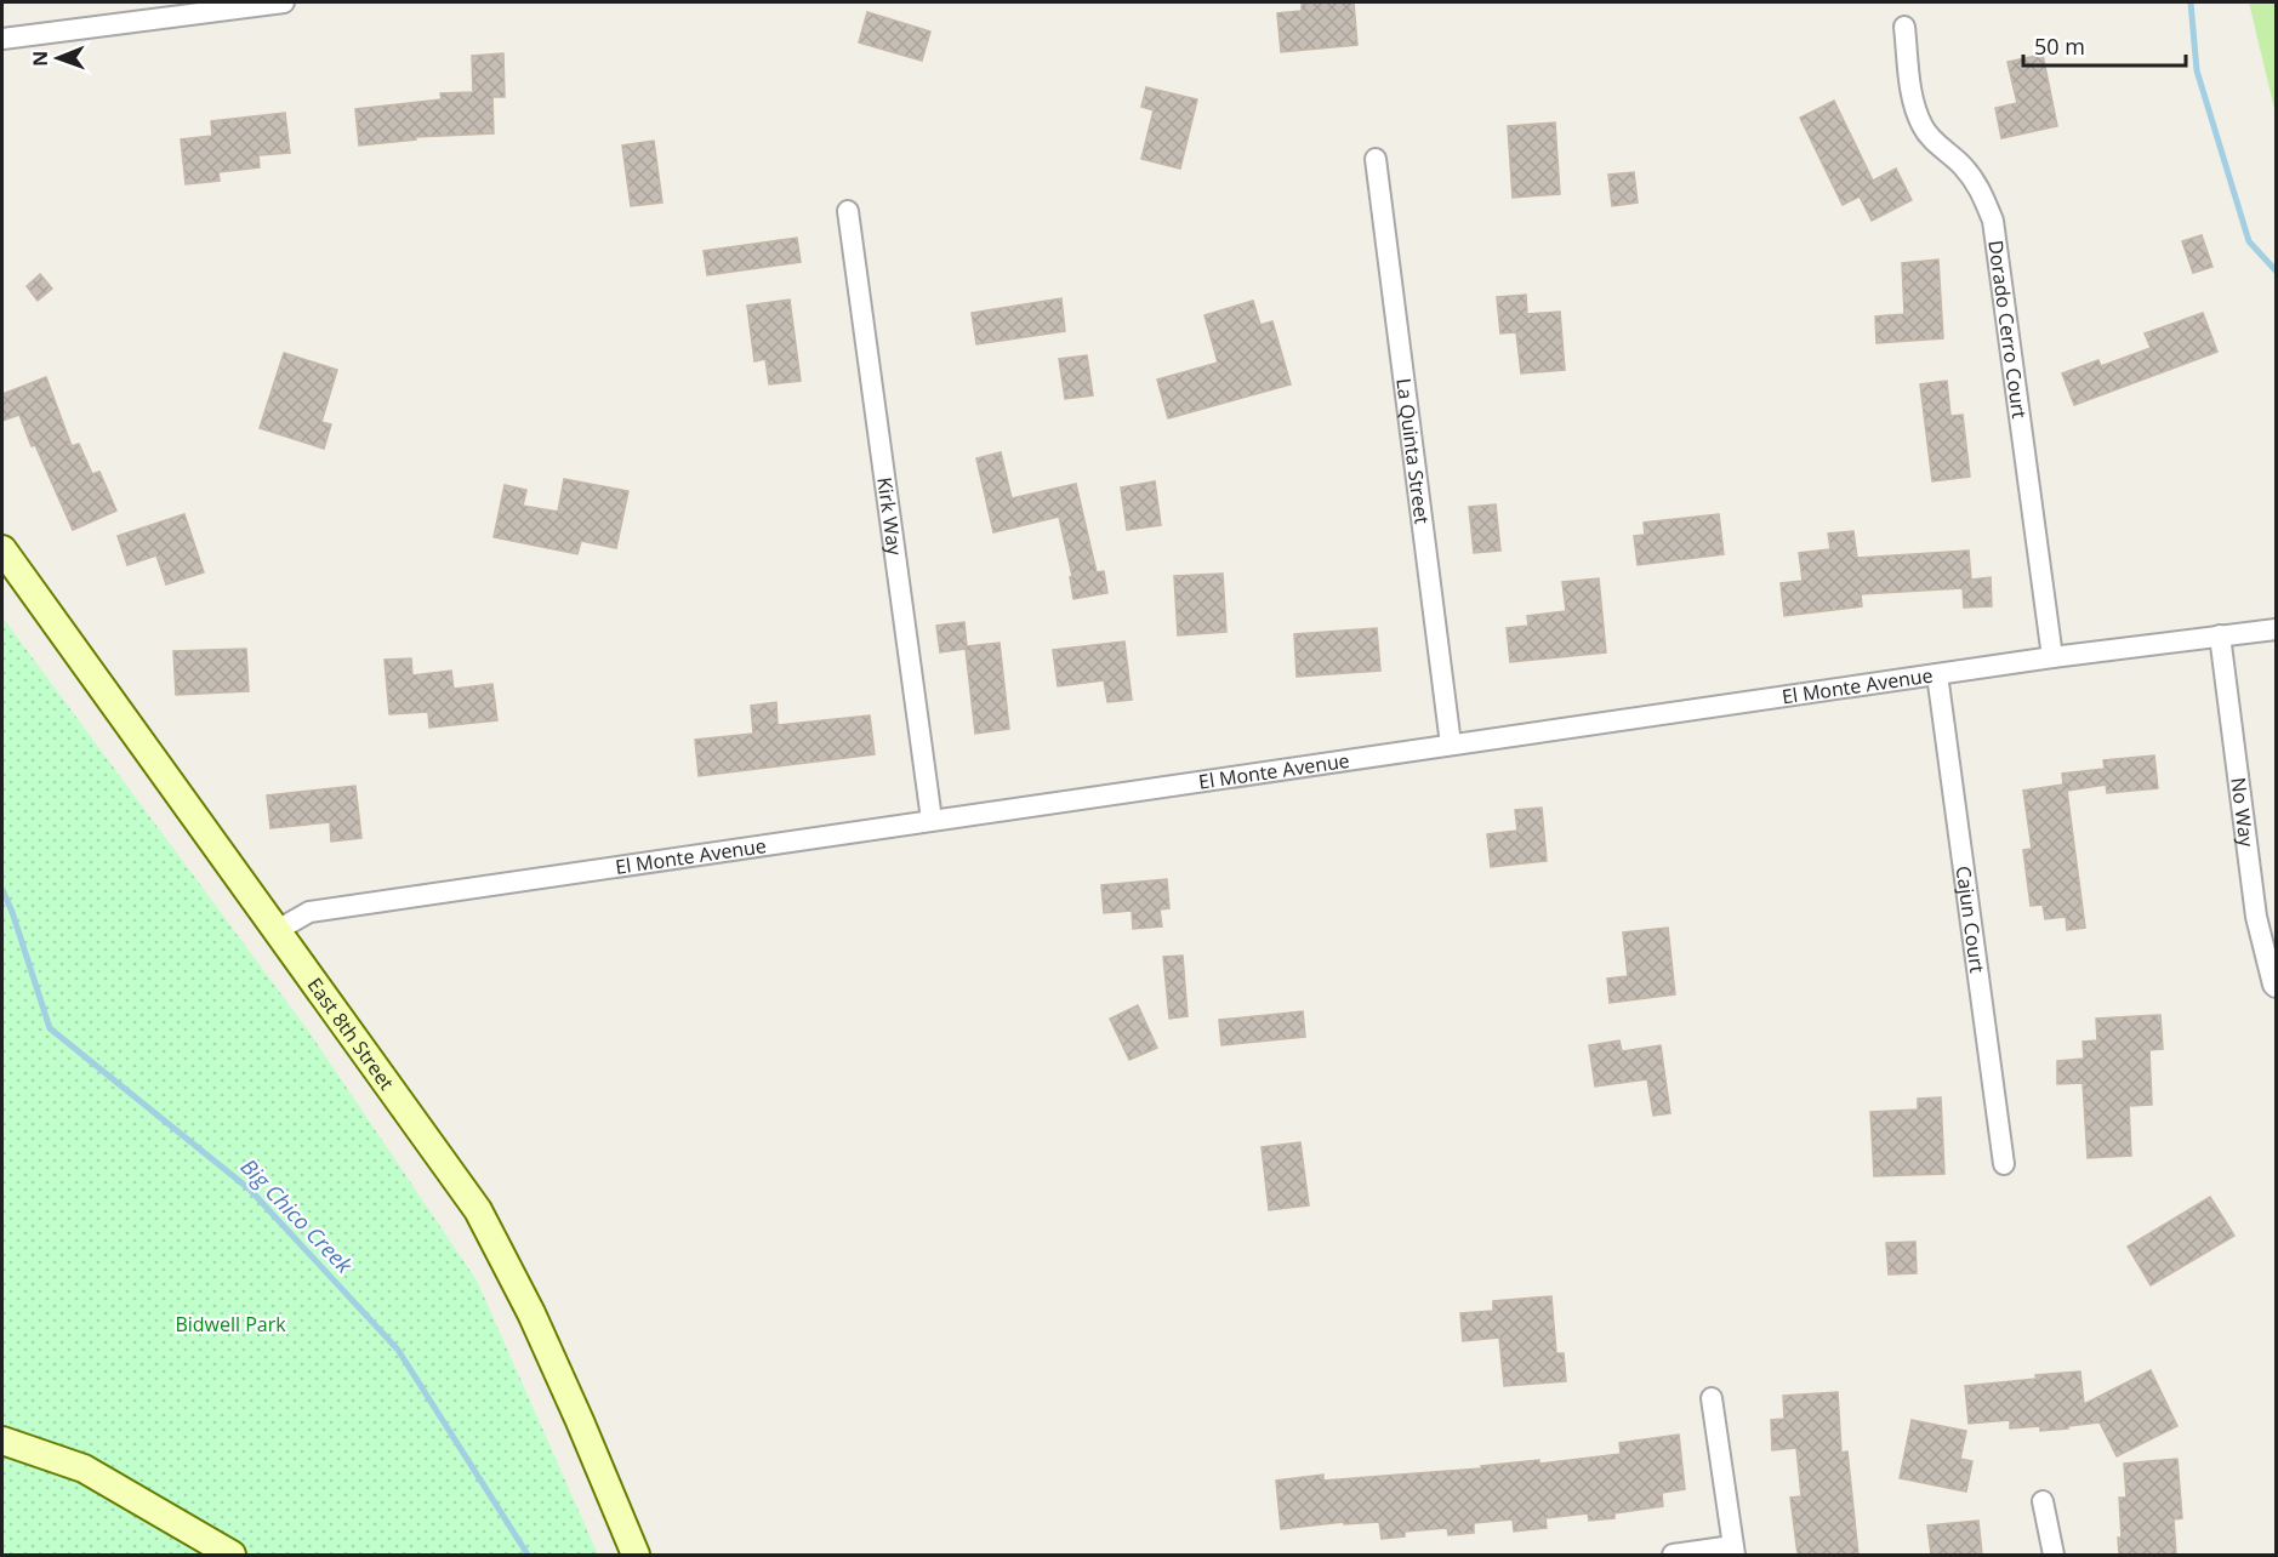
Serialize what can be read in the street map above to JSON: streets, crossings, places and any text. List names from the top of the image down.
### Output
{
  "streets": {
    "street": [
      "Dorado Cerro Court",
      "La Quinta Street",
      "Kirk Way",
      "El Monte Avenue",
      "No Way",
      "Cajun Court",
      "East 8th Street"
    ]
  },
  "crossings": [
    ["Dorado Cerro Court", "El Monte Avenue"],
    ["La Quinta Street", "El Monte Avenue"],
    ["Kirk Way", "El Monte Avenue"],
    ["El Monte Avenue", "No Way"],
    ["El Monte Avenue", "Cajun Court"],
    ["El Monte Avenue", "East 8th Street"]
  ],
  "water": ["Big Chico Creek"],
  "parks": ["Bidwell Park"],
  "scale_bar": "50 m",
  "north": "left"
}
